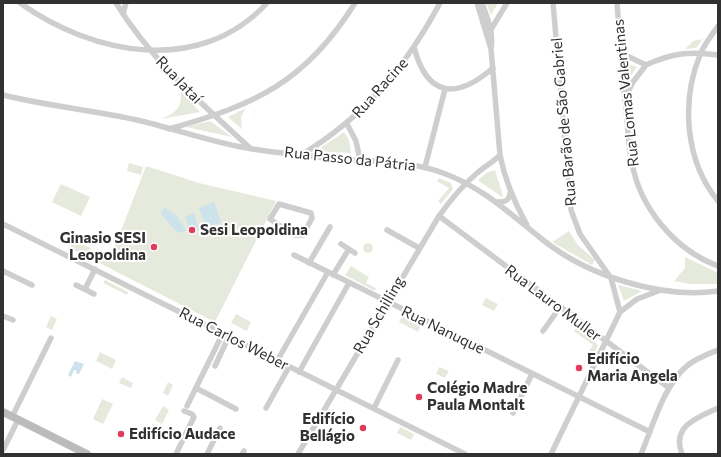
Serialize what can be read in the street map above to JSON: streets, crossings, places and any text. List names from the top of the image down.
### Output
{
  "streets": {
    "street": [
      "Rua Jataí",
      "Rua Racine",
      "Rua Lomas Valentinas",
      "Rua Barão de São Gabriel",
      "Rua Passo da Pátria",
      "Rua Lauro Muller",
      "Rua Schilling",
      "Rua Nanuque",
      "Rua Carlos Weber"
    ]
  },
  "crossings": [
    ["Rua Jataí", "Rua Passo da Pátria"],
    ["Rua Racine", "Rua Passo da Pátria"],
    ["Rua Barão de São Gabriel", "Rua Passo da Pátria"],
    ["Rua Passo da Pátria", "Rua Schilling"],
    ["Rua Lauro Muller", "Rua Schilling"],
    ["Rua Schilling", "Rua Nanuque"],
    ["Rua Schilling", "Rua Carlos Weber"]
  ],
  "places": [
    "Sesi Leopoldina",
    "Ginasio SESI Leopoldina",
    "Edifício Maria Angela",
    "Colégio Madre Paula Montalt",
    "Edifício Bellágio",
    "Edifício Audace"
  ]
}
